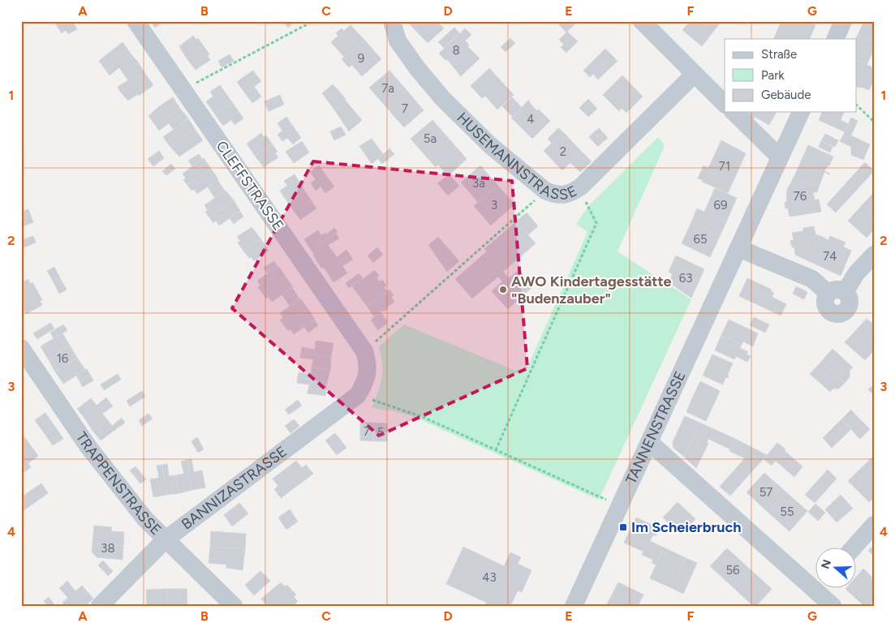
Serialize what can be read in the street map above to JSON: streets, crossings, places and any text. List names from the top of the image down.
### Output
{
  "streets": {
    "street": [
      "HUSEMANNSTRASSE",
      "CLEFFSTRASSE",
      "TANNENSTRASSE",
      "TRAPPENSTRASSE",
      "BANNIZASTRASSE"
    ]
  },
  "crossings": [
    ["CLEFFSTRASSE", "BANNIZASTRASSE"],
    ["TRAPPENSTRASSE", "BANNIZASTRASSE"]
  ],
  "places": {
    "other": ["AWO Kindertagesstätte \"Budenzauber\""],
    "transit": ["Im Scheierbruch"]
  },
  "house_numbers": [
    "8",
    "9",
    "7a",
    "7",
    "4",
    "5a",
    "2",
    "71",
    "3a",
    "76",
    "3",
    "69",
    "65",
    "74",
    "63",
    "16",
    "7",
    "5",
    "57",
    "55",
    "38",
    "56",
    "43"
  ],
  "legend": ["Straße", "Park", "Gebäude"],
  "north": "left",
  "grid": {
    "columns": [
      "A",
      "B",
      "C",
      "D",
      "E",
      "F",
      "G"
    ],
    "rows": [
      "1",
      "2",
      "3",
      "4"
    ]
  }
}
